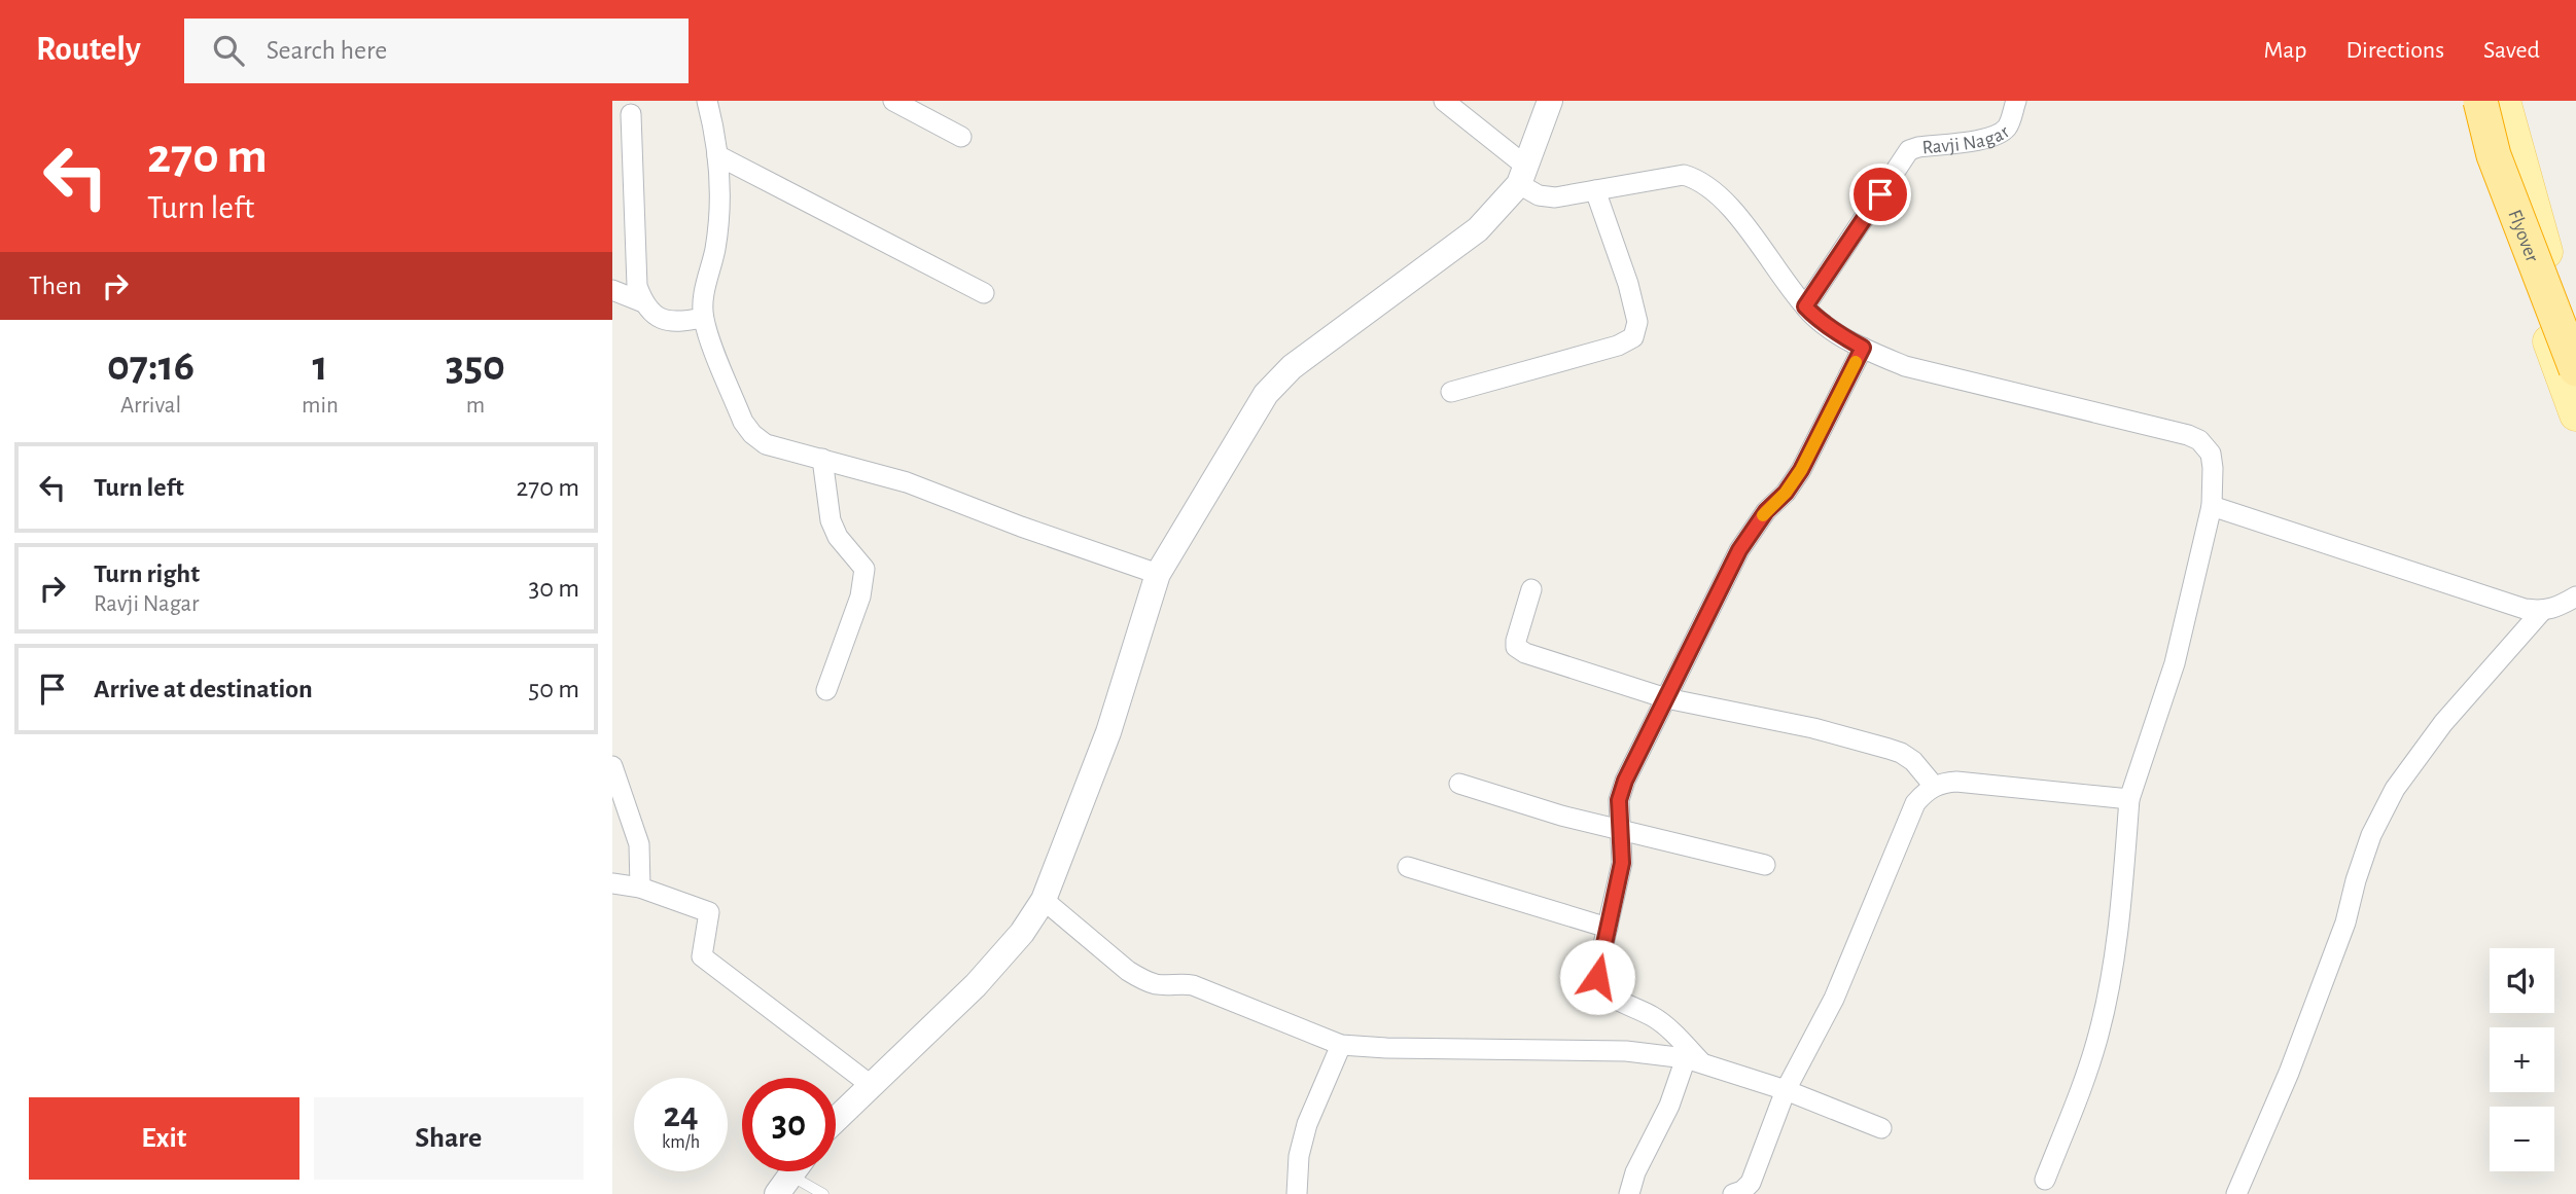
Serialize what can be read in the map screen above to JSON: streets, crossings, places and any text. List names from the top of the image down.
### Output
{
  "streets": {
    "highway": ["Flyover"],
    "street": ["Ravji Nagar"]
  },
  "page": {
    "header": "Routely",
    "search": "Search here",
    "nav": ["Map", "Directions", "Saved"],
    "turn": ["270 m", "Turn left"],
    "then": "Then",
    "eta": [
      "07:16",
      "Arrival",
      "1",
      "min",
      "350",
      "m"
    ],
    "list": [
      {
        "name": "Turn left",
        "value": "270 m"
      },
      {
        "name": "Turn right",
        "note": "Ravji Nagar",
        "value": "30 m"
      },
      {
        "name": "Arrive at destination",
        "value": "50 m"
      }
    ],
    "map_buttons": ["+", "−"],
    "speed": "24 km/h",
    "limit": "30",
    "buttons": ["Exit", "Share"]
  }
}
